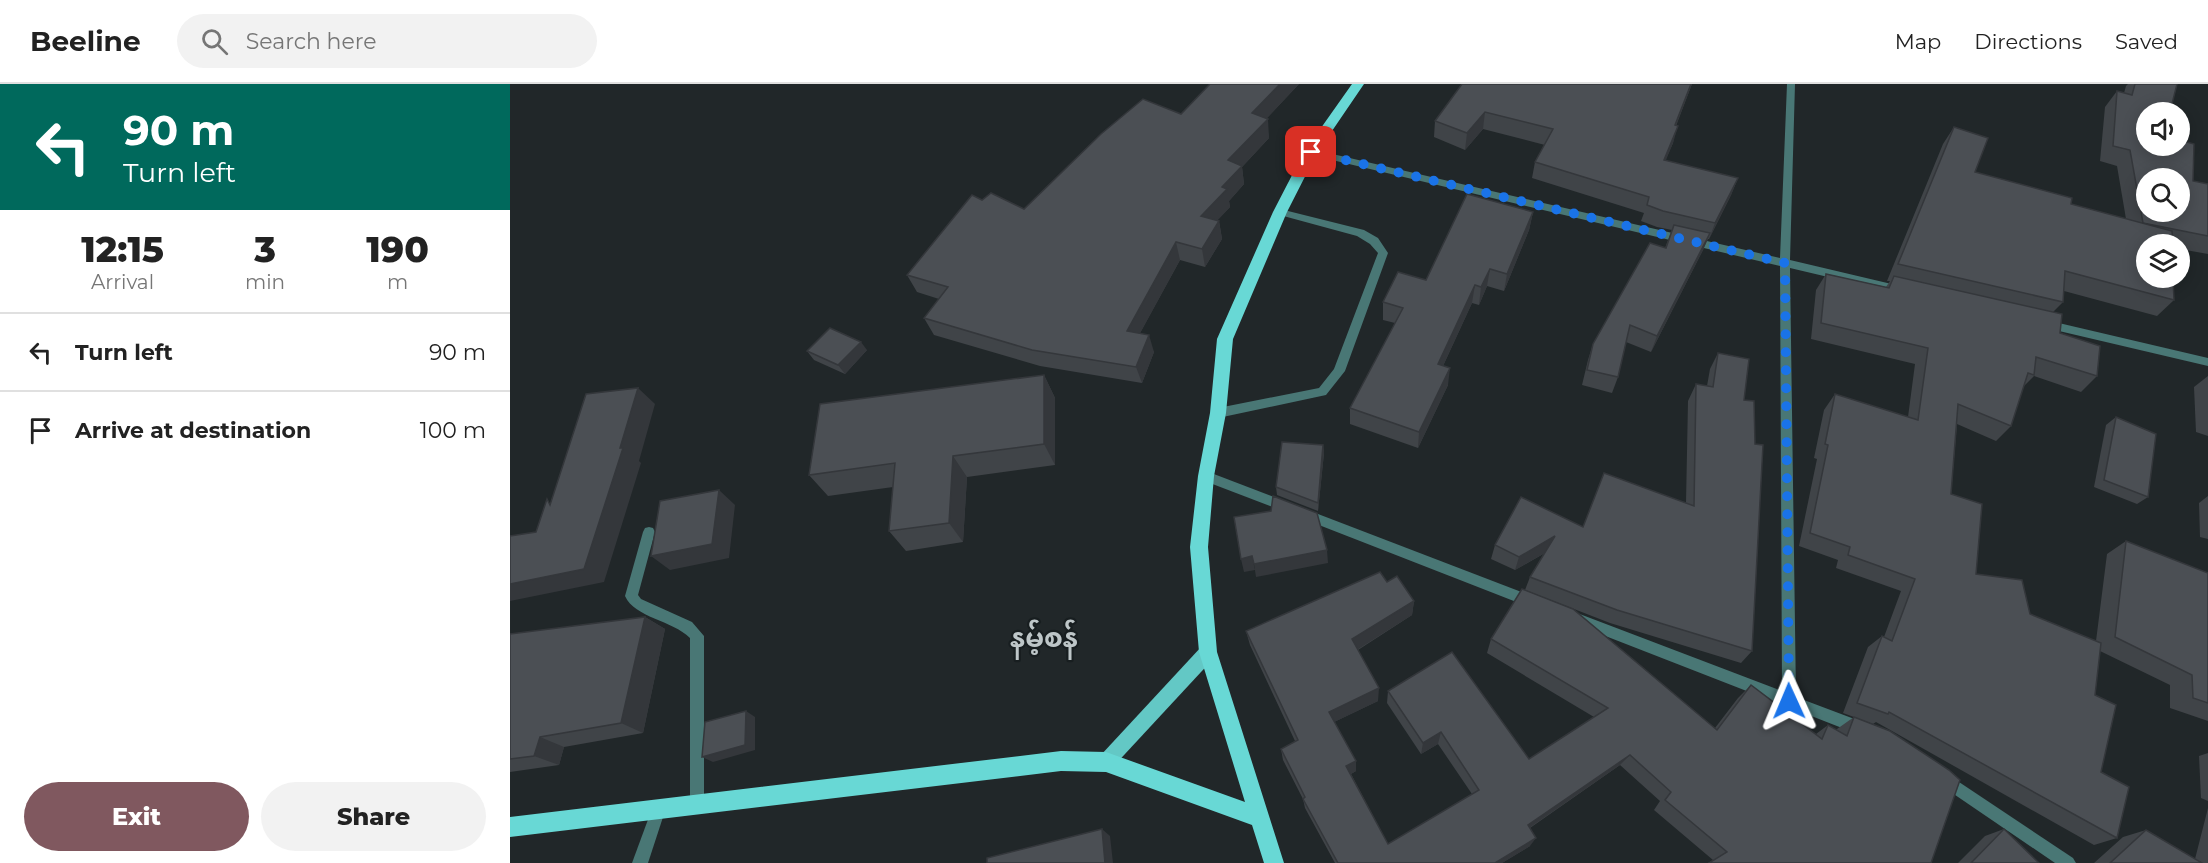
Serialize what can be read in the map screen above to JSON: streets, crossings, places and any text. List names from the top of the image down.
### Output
{
  "districts": ["နမ့်စန်"],
  "page": {
    "header": "Beeline",
    "search": "Search here",
    "nav": ["Map", "Directions", "Saved"],
    "turn": ["90 m", "Turn left"],
    "eta": [
      "12:15",
      "Arrival",
      "3",
      "min",
      "190",
      "m"
    ],
    "list": [
      {
        "name": "Turn left",
        "value": "90 m"
      },
      {
        "name": "Arrive at destination",
        "value": "100 m"
      }
    ],
    "buttons": ["Exit", "Share"]
  }
}
